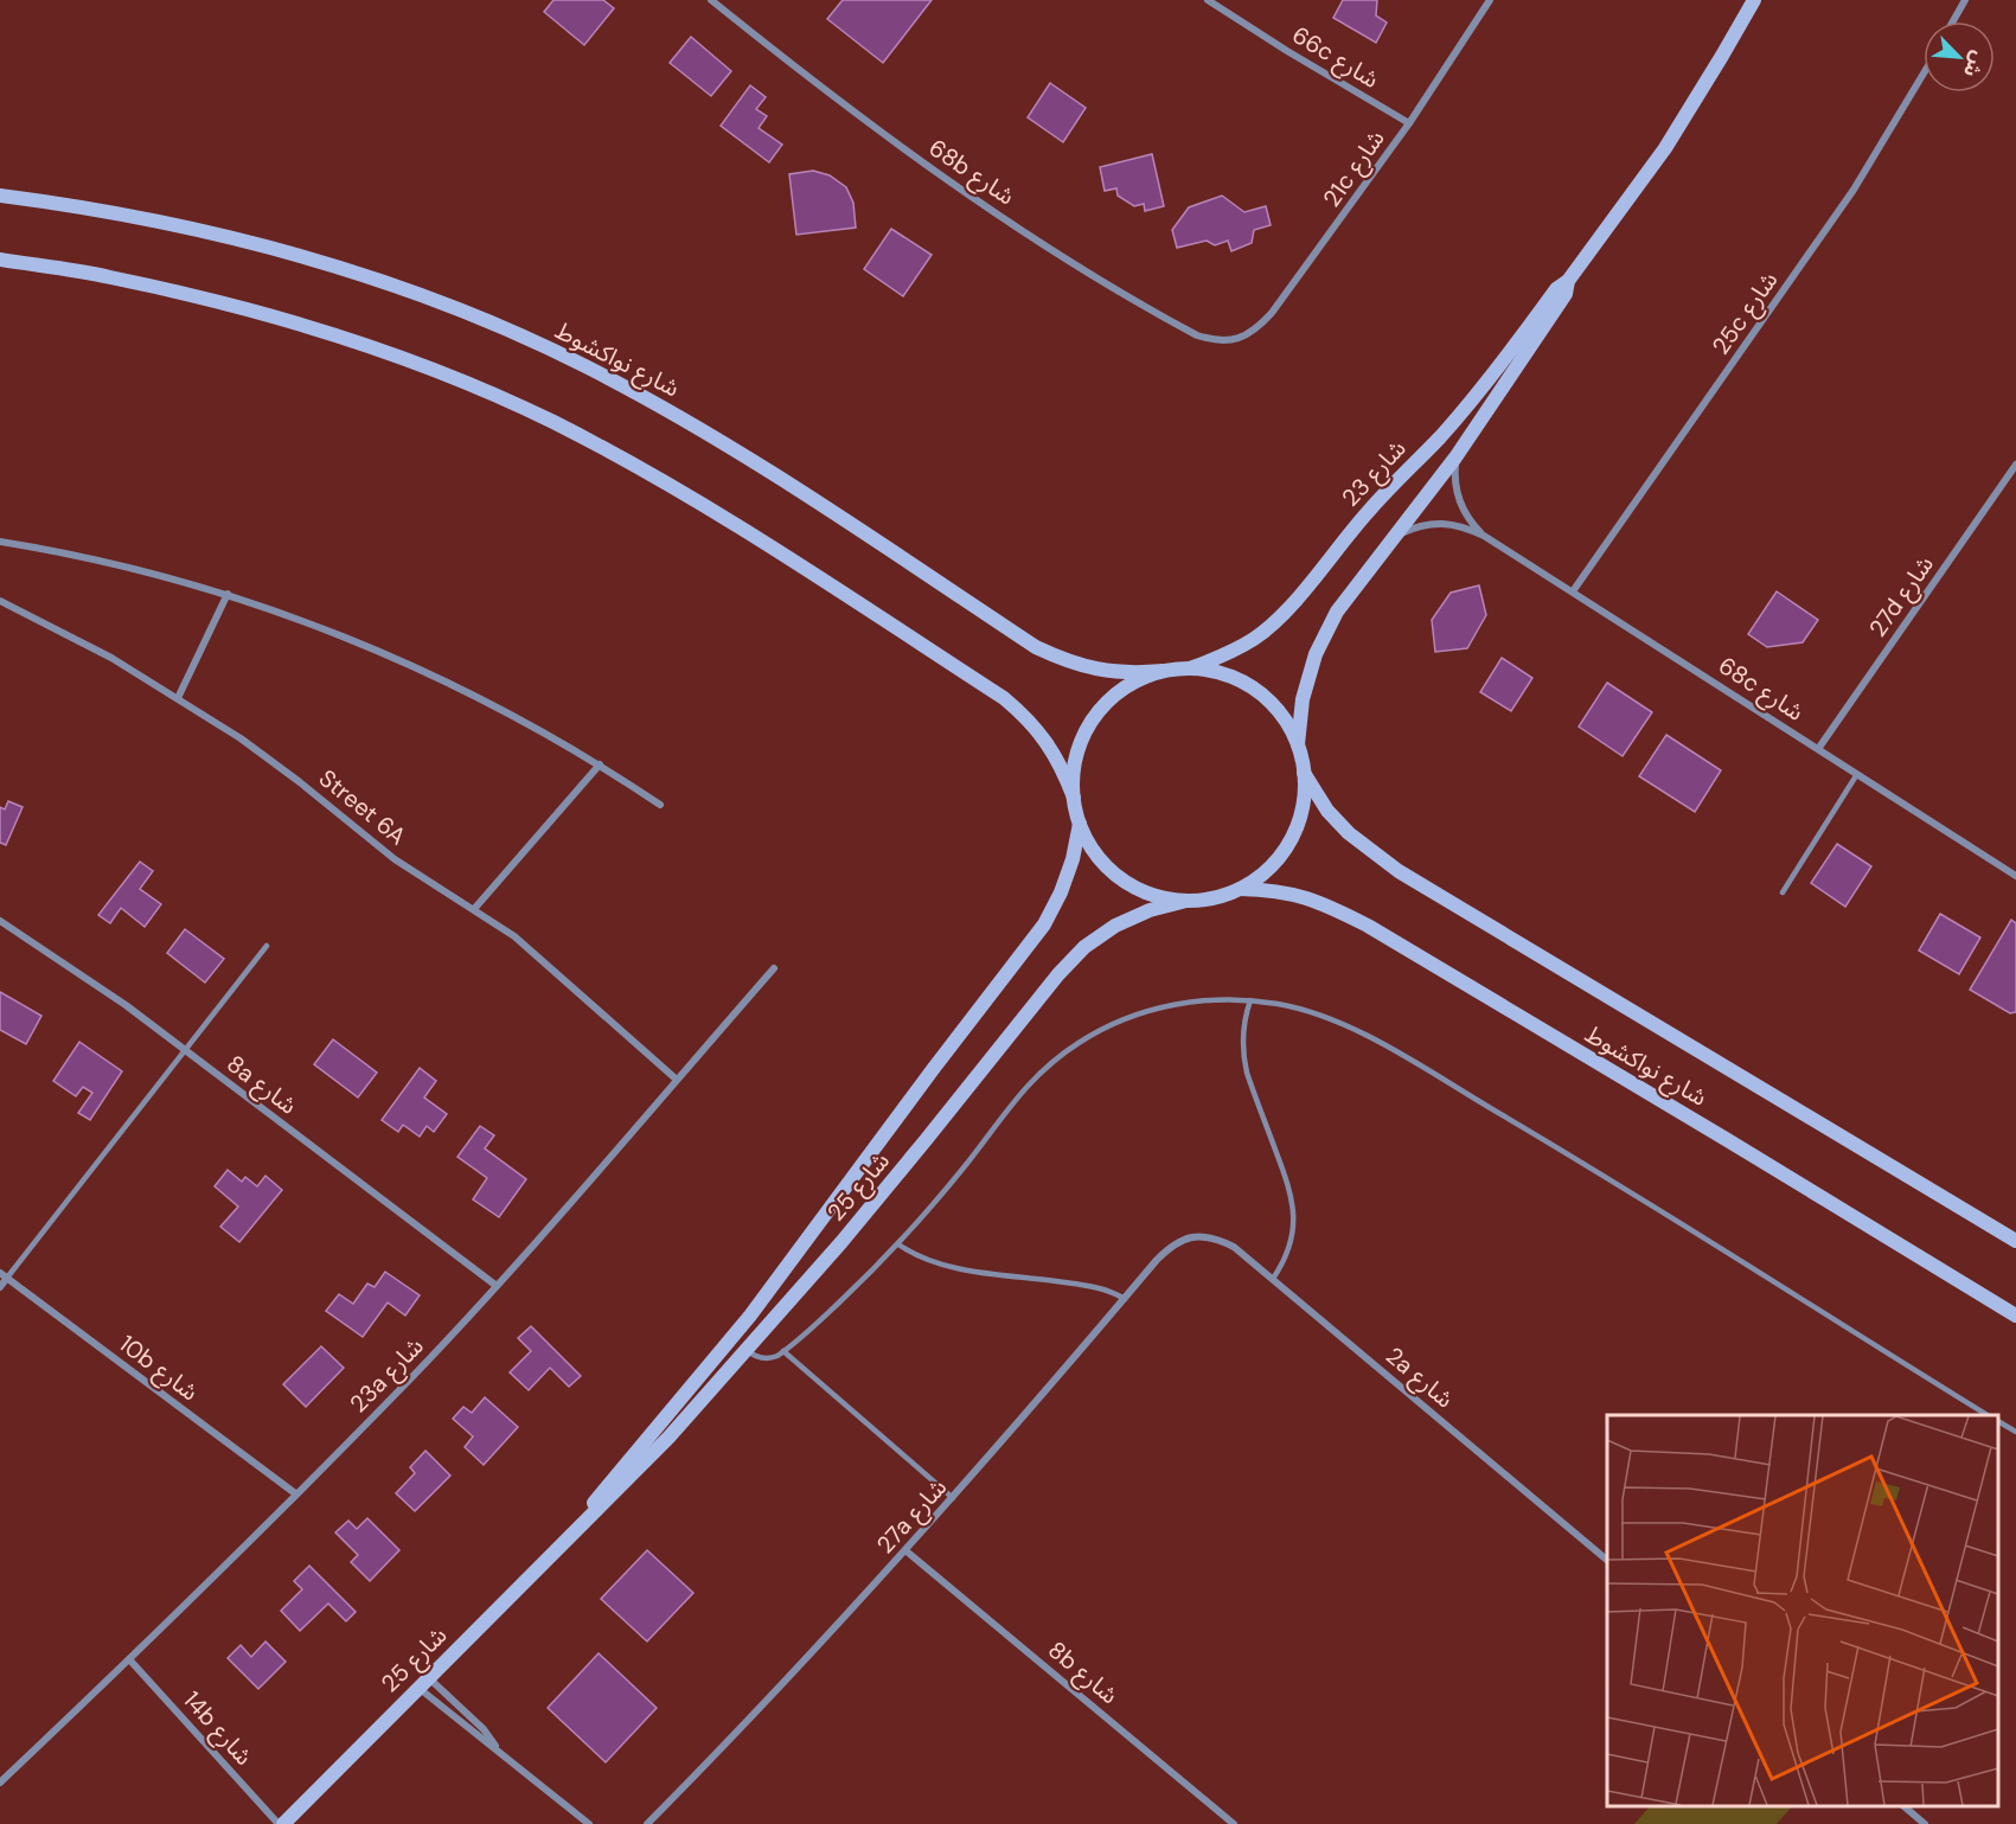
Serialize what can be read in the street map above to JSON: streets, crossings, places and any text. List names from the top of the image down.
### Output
{
  "streets": {
    "street": [
      "66c شارع",
      "21c شارع",
      "68b شارع",
      "25c شارع",
      "شارع نواكشوط",
      "شارع 23",
      "27d شارع",
      "68c شارع",
      "Street 6A",
      "8a شارع",
      "شارع 25",
      "10b شارع",
      "23a شارع",
      "2a شارع",
      "27a شارع",
      "8b شارع",
      "14b شارع"
    ]
  },
  "crossings": [
    ["66c شارع", "21c شارع"],
    ["21c شارع", "68b شارع"],
    ["25c شارع", "68c شارع"],
    ["شارع نواكشوط", "شارع 23"],
    ["شارع نواكشوط", "شارع 25"],
    ["شارع 23", "68c شارع"],
    ["شارع 23", "شارع 25"],
    ["27d شارع", "68c شارع"],
    ["Street 6A", "23a شارع"],
    ["8a شارع", "23a شارع"],
    ["شارع 25", "14b شارع"],
    ["10b شارع", "23a شارع"],
    ["23a شارع", "14b شارع"],
    ["2a شارع", "27a شارع"],
    ["27a شارع", "8b شارع"]
  ],
  "north": "bottom right"
}
